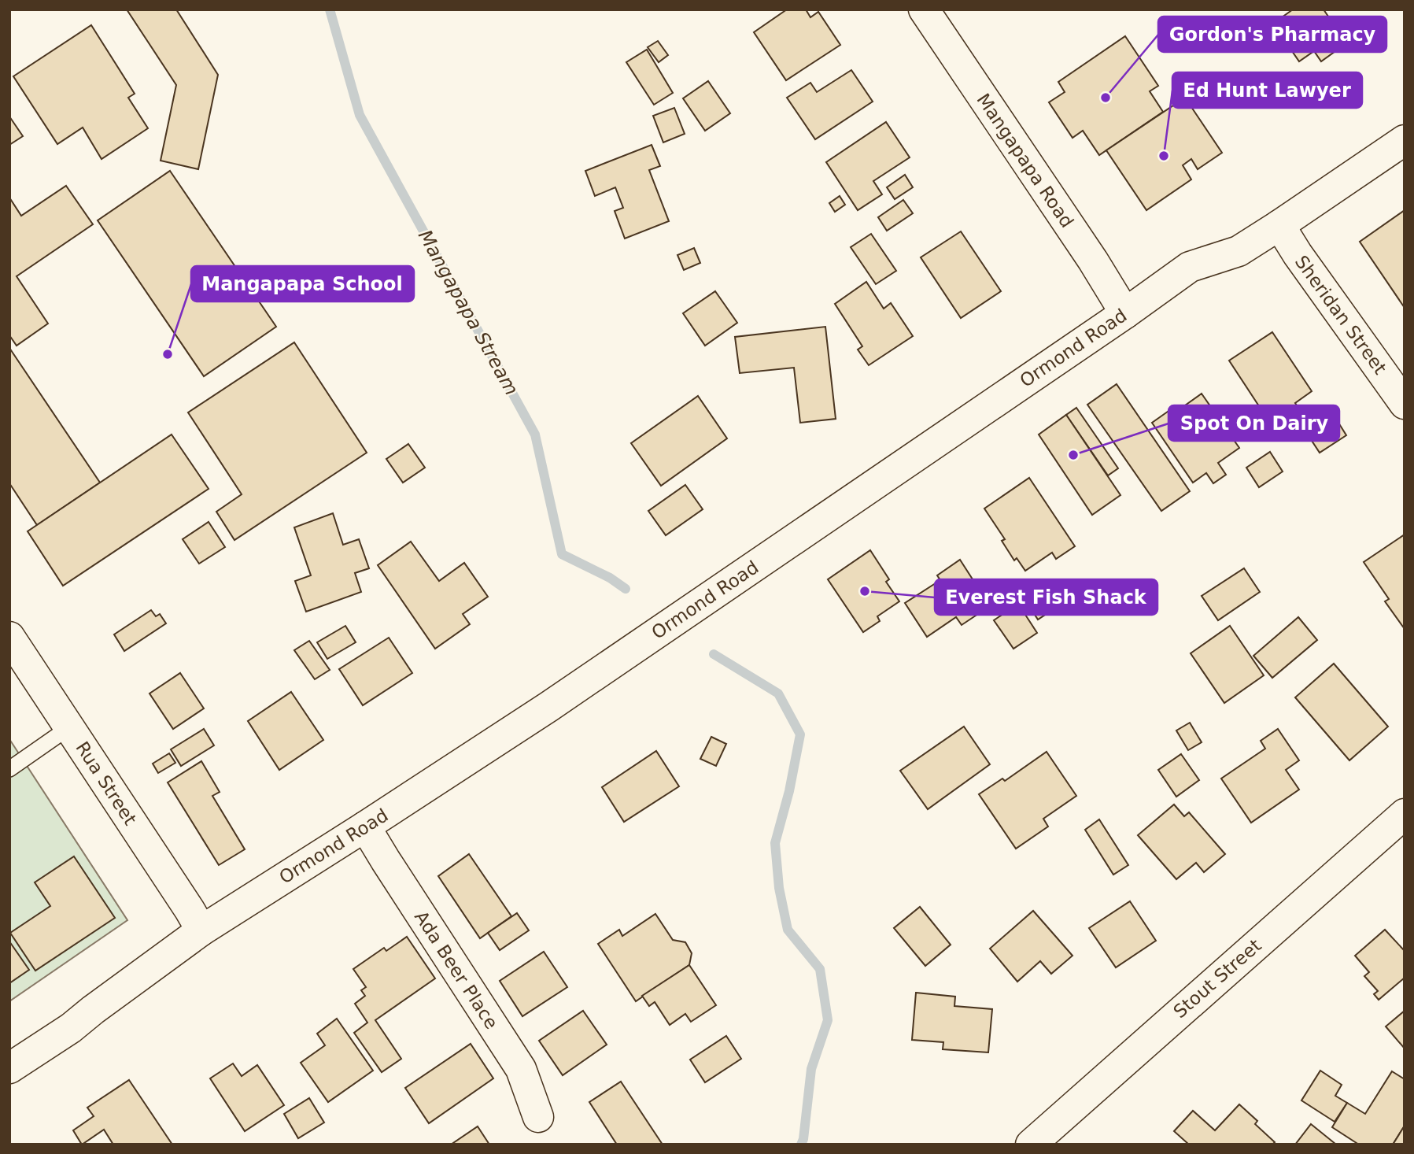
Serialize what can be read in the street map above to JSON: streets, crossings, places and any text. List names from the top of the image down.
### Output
{
  "streets": {
    "street": [
      "Mangapapa Road",
      "Sheridan Street",
      "Ormond Road",
      "Rua Street",
      "Ada Beer Place",
      "Stout Street"
    ]
  },
  "crossings": [
    ["Mangapapa Road", "Ormond Road"],
    ["Sheridan Street", "Ormond Road"],
    ["Ormond Road", "Rua Street"],
    ["Ormond Road", "Ada Beer Place"]
  ],
  "water": ["Mangapapa Stream"],
  "places": [
    "Gordon's Pharmacy",
    "Ed Hunt Lawyer",
    "Mangapapa School",
    "Spot On Dairy",
    "Everest Fish Shack"
  ]
}
